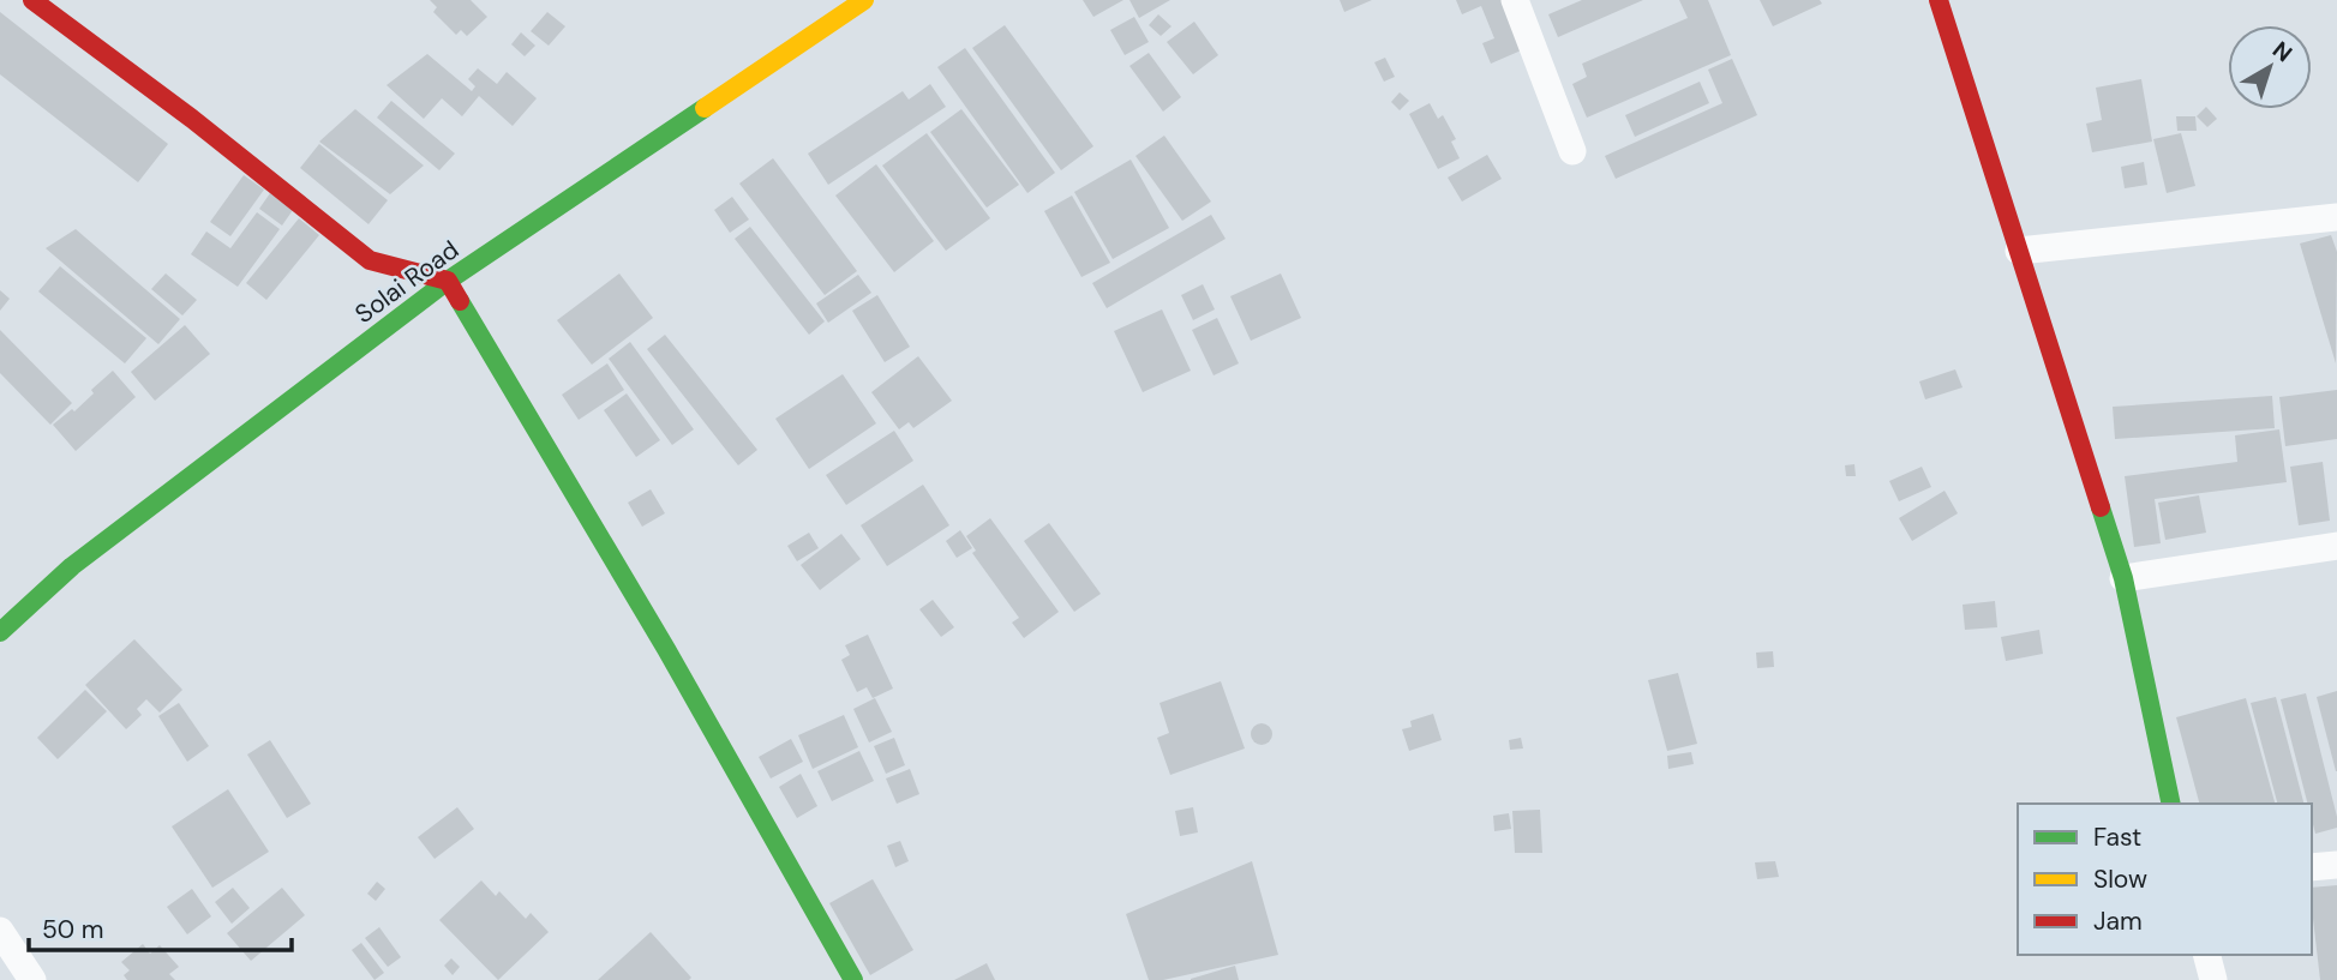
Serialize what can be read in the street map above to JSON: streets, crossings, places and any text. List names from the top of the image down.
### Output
{
  "streets": {
    "main road": ["Solai Road"]
  },
  "legend": ["Fast", "Slow", "Jam"],
  "scale_bar": "50 m",
  "north": "top right"
}
